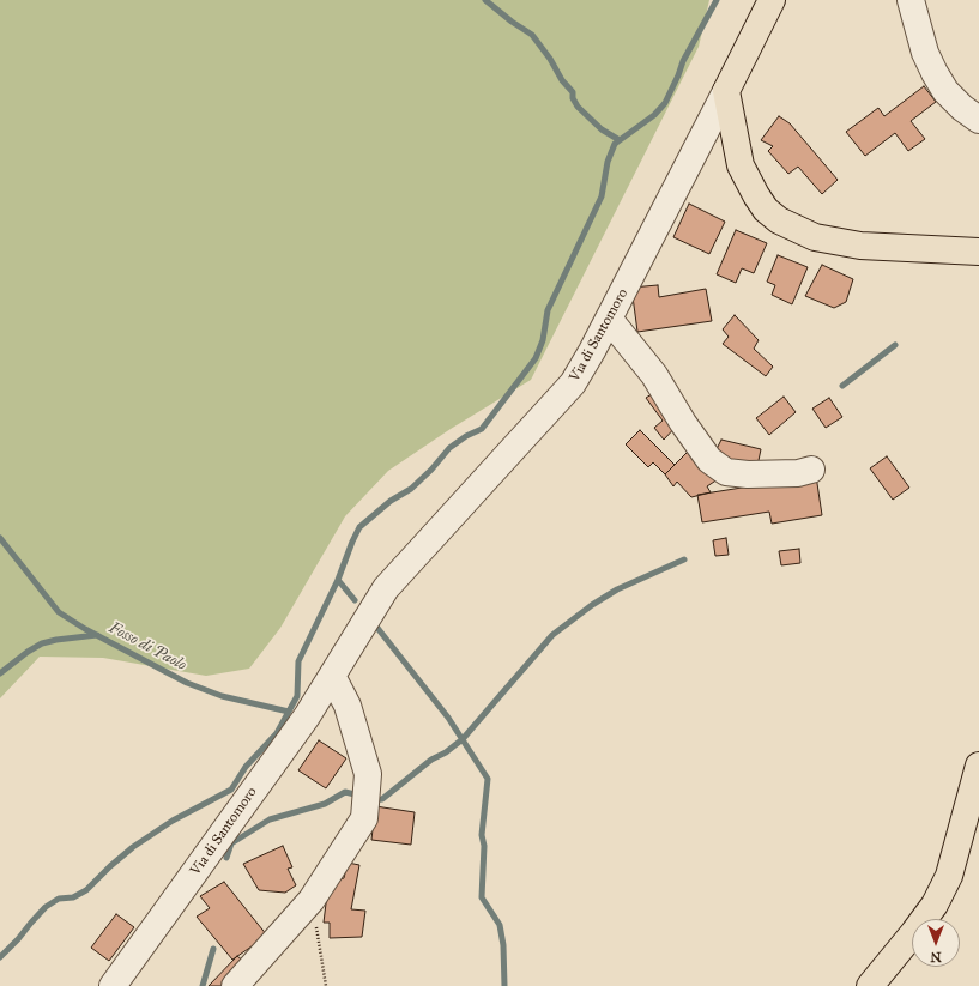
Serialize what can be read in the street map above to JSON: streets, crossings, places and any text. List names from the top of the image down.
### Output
{
  "streets": {
    "main road": ["Via di Santomoro"]
  },
  "water": ["Fosso di Paolo"],
  "north": "bottom"
}
